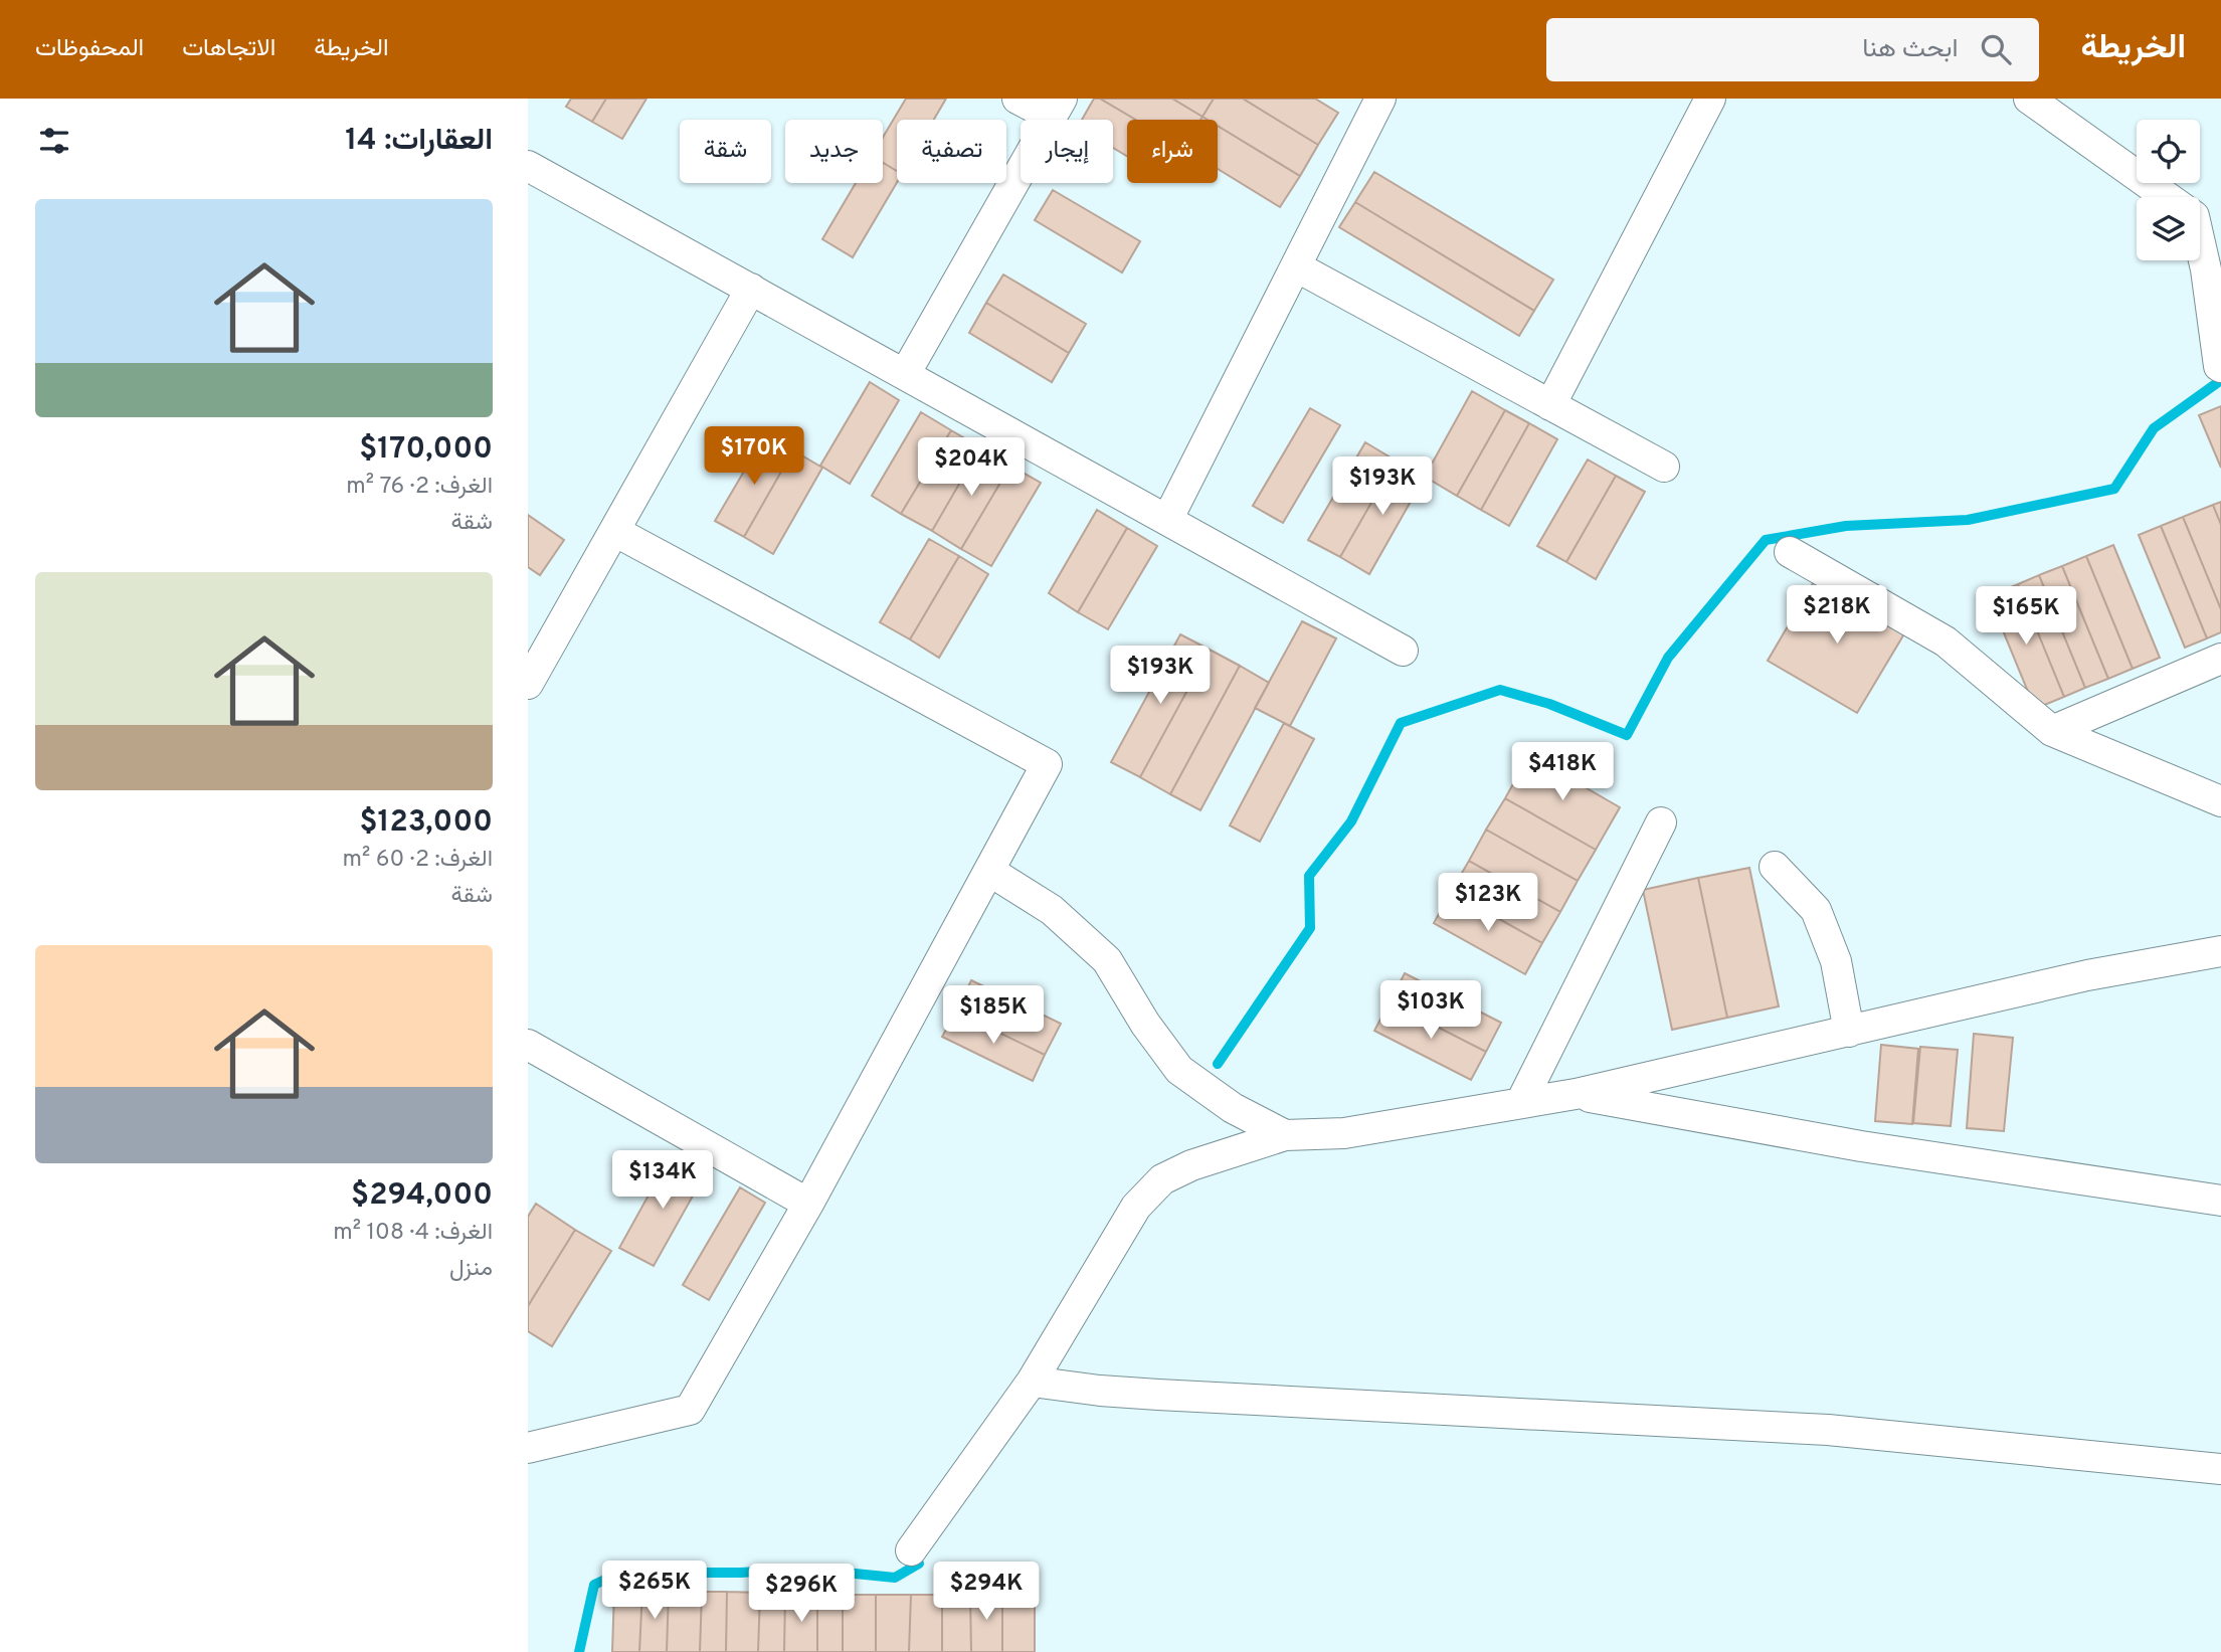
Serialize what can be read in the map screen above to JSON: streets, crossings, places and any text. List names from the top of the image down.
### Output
{
  "page": {
    "header": "الخريطة",
    "search": "ابحث هنا",
    "nav": ["الخريطة", "الاتجاهات", "المحفوظات"],
    "heading": "العقارات: 14",
    "chip": [
      "شراء",
      "إيجار",
      "تصفية",
      "جديد",
      "شقة"
    ],
    "list": [
      {
        "name": "$170,000",
        "note": "الغرف: 2 · 76 m² · شقة"
      },
      {
        "name": "$123,000",
        "note": "الغرف: 2 · 60 m² · شقة"
      },
      {
        "name": "$294,000",
        "note": "الغرف: 4 · 108 m² · منزل"
      }
    ],
    "price": [
      "$170K",
      "$204K",
      "$193K",
      "$218K",
      "$165K",
      "$193K",
      "$418K",
      "$123K",
      "$103K",
      "$185K",
      "$134K",
      "$265K",
      "$294K",
      "$296K"
    ]
  }
}
